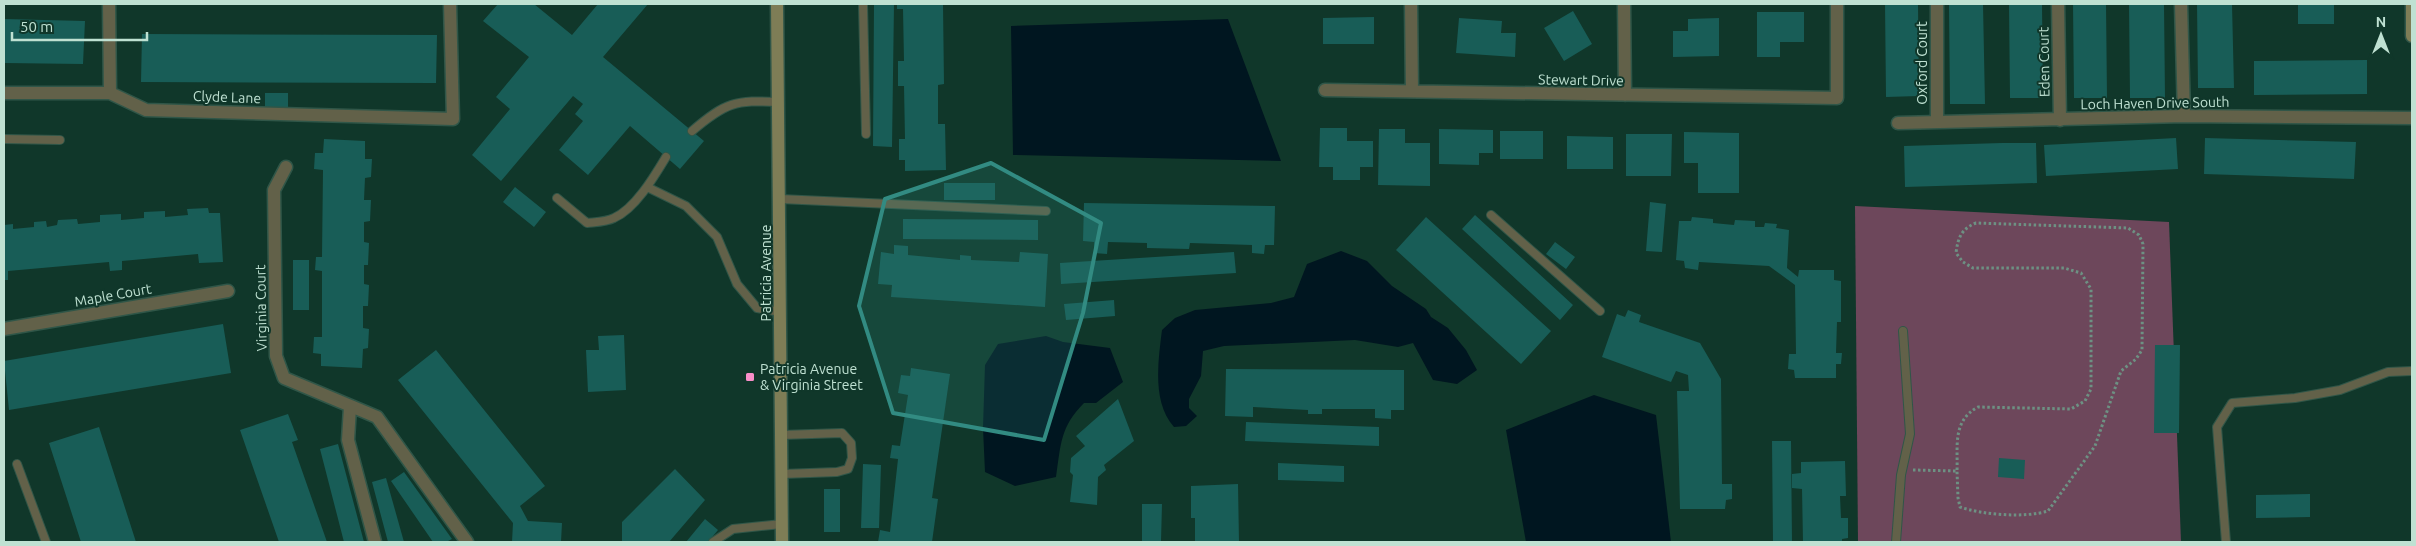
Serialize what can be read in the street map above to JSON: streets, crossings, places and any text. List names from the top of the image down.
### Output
{
  "streets": {
    "street": [
      "Eden Court",
      "Oxford Court",
      "Stewart Drive",
      "Clyde Lane",
      "Loch Haven Drive South",
      "Patricia Avenue",
      "Maple Court",
      "Virginia Court"
    ]
  },
  "crossings": [
    ["Eden Court", "Loch Haven Drive South"],
    ["Oxford Court", "Loch Haven Drive South"]
  ],
  "places": {
    "transit": ["Patricia Avenue & Virginia Street"]
  },
  "scale_bar": "50 m",
  "north": "top"
}
